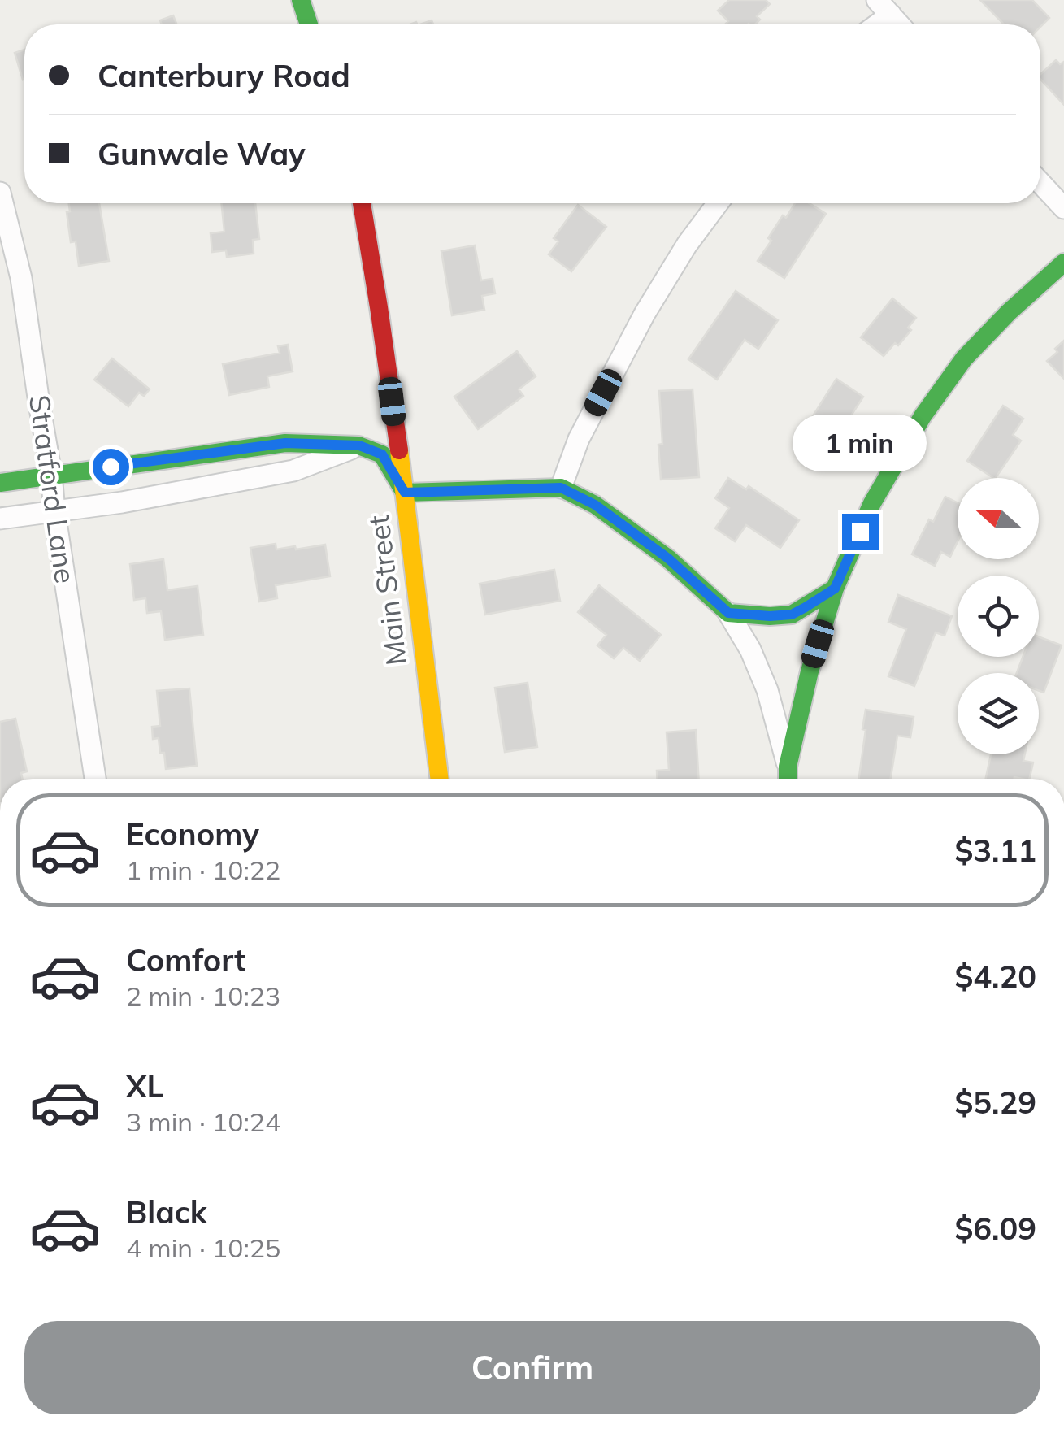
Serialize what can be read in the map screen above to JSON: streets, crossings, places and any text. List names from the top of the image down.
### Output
{
  "streets": {
    "street": ["Stratford Lane", "Main Street"]
  },
  "north": "left",
  "page": {
    "banner": ["Canterbury Road", "Gunwale Way"],
    "bubble": "1 min",
    "list": [
      {
        "name": "Economy",
        "note": "1 min · 10:22",
        "value": "$3.11"
      },
      {
        "name": "Comfort",
        "note": "2 min · 10:23",
        "value": "$4.20"
      },
      {
        "name": "XL",
        "note": "3 min · 10:24",
        "value": "$5.29"
      },
      {
        "name": "Black",
        "note": "4 min · 10:25",
        "value": "$6.09"
      }
    ],
    "buttons": "Confirm"
  }
}
